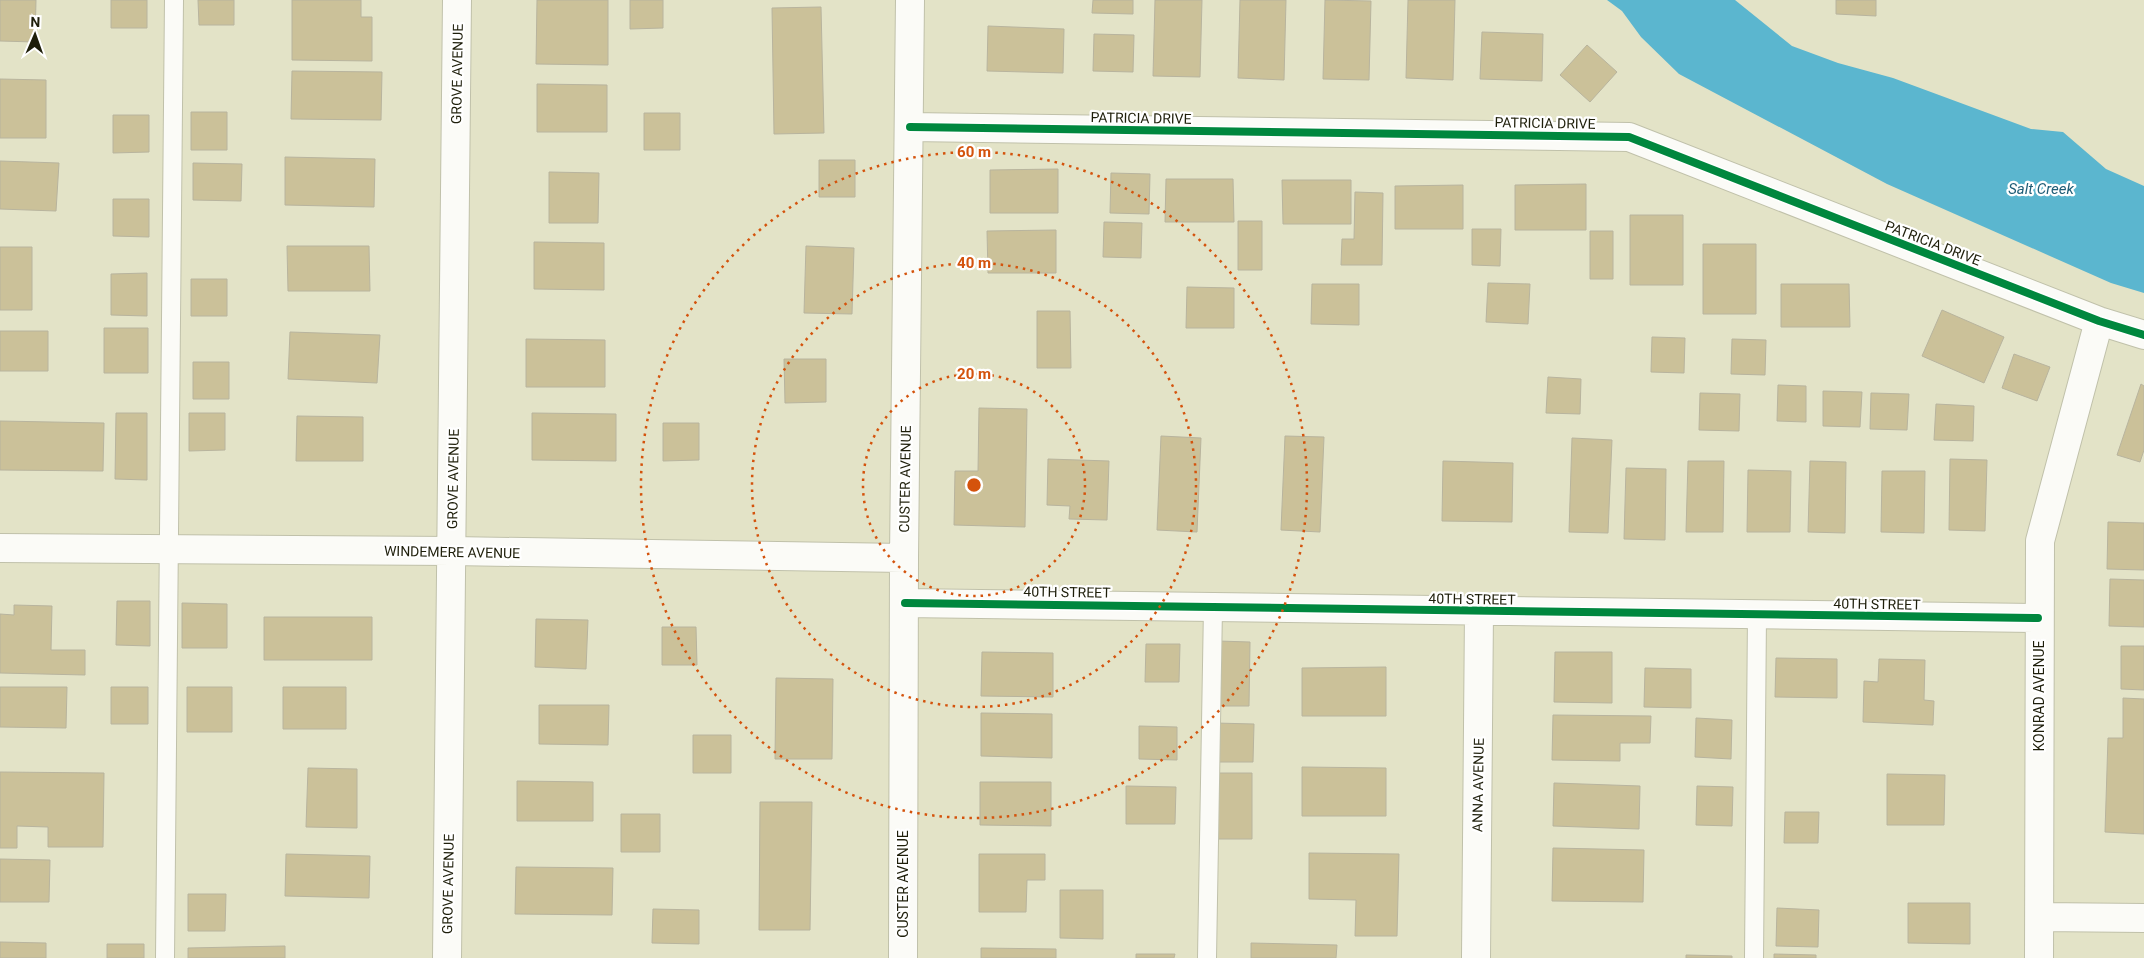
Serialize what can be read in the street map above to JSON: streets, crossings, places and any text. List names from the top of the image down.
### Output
{
  "streets": {
    "street": [
      "GROVE AVENUE",
      "PATRICIA DRIVE",
      "CUSTER AVENUE",
      "WINDEMERE AVENUE",
      "40TH STREET",
      "KONRAD AVENUE",
      "ANNA AVENUE"
    ]
  },
  "crossings": [
    ["GROVE AVENUE", "WINDEMERE AVENUE"],
    ["PATRICIA DRIVE", "CUSTER AVENUE"],
    ["PATRICIA DRIVE", "KONRAD AVENUE"],
    ["CUSTER AVENUE", "WINDEMERE AVENUE"],
    ["CUSTER AVENUE", "40TH STREET"],
    ["40TH STREET", "KONRAD AVENUE"],
    ["40TH STREET", "ANNA AVENUE"]
  ],
  "water": ["Salt Creek"],
  "north": "top",
  "rings": ["60 m", "40 m", "20 m"]
}
